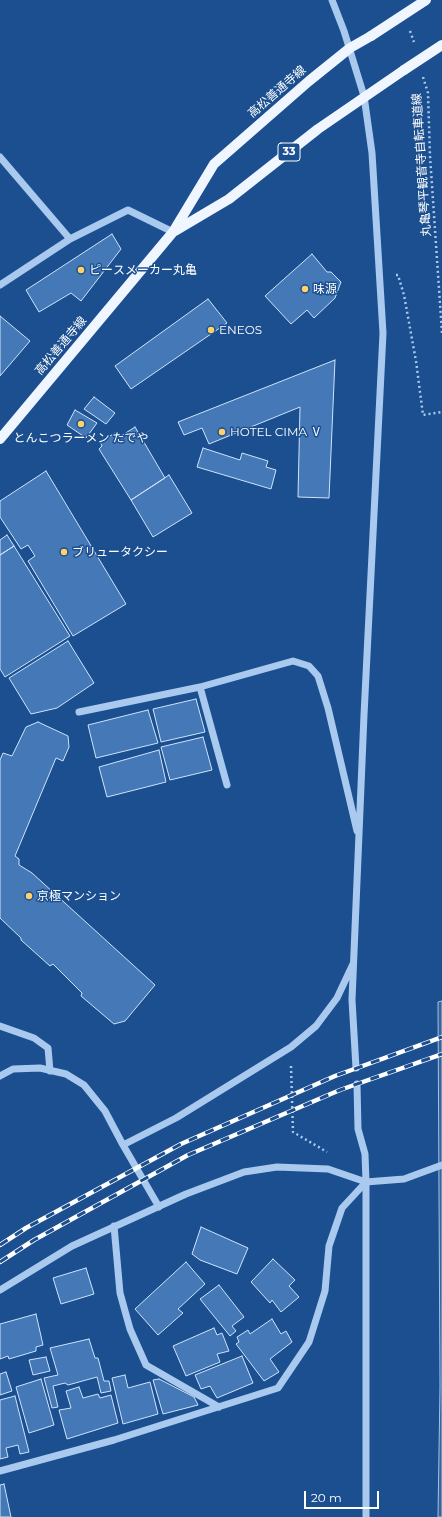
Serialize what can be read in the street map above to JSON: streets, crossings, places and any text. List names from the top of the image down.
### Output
{
  "streets": {
    "main road": ["高松善通寺線", "33"],
    "path": ["丸亀琴平観音寺自転車道線"]
  },
  "places": [
    "ピースメーカー丸亀",
    "味源",
    "ENEOS",
    "とんこつラーメン たでや",
    "HOTEL CIMA Ⅴ",
    "ブリュータクシー",
    "京極マンション"
  ],
  "scale_bar": "20 m"
}
